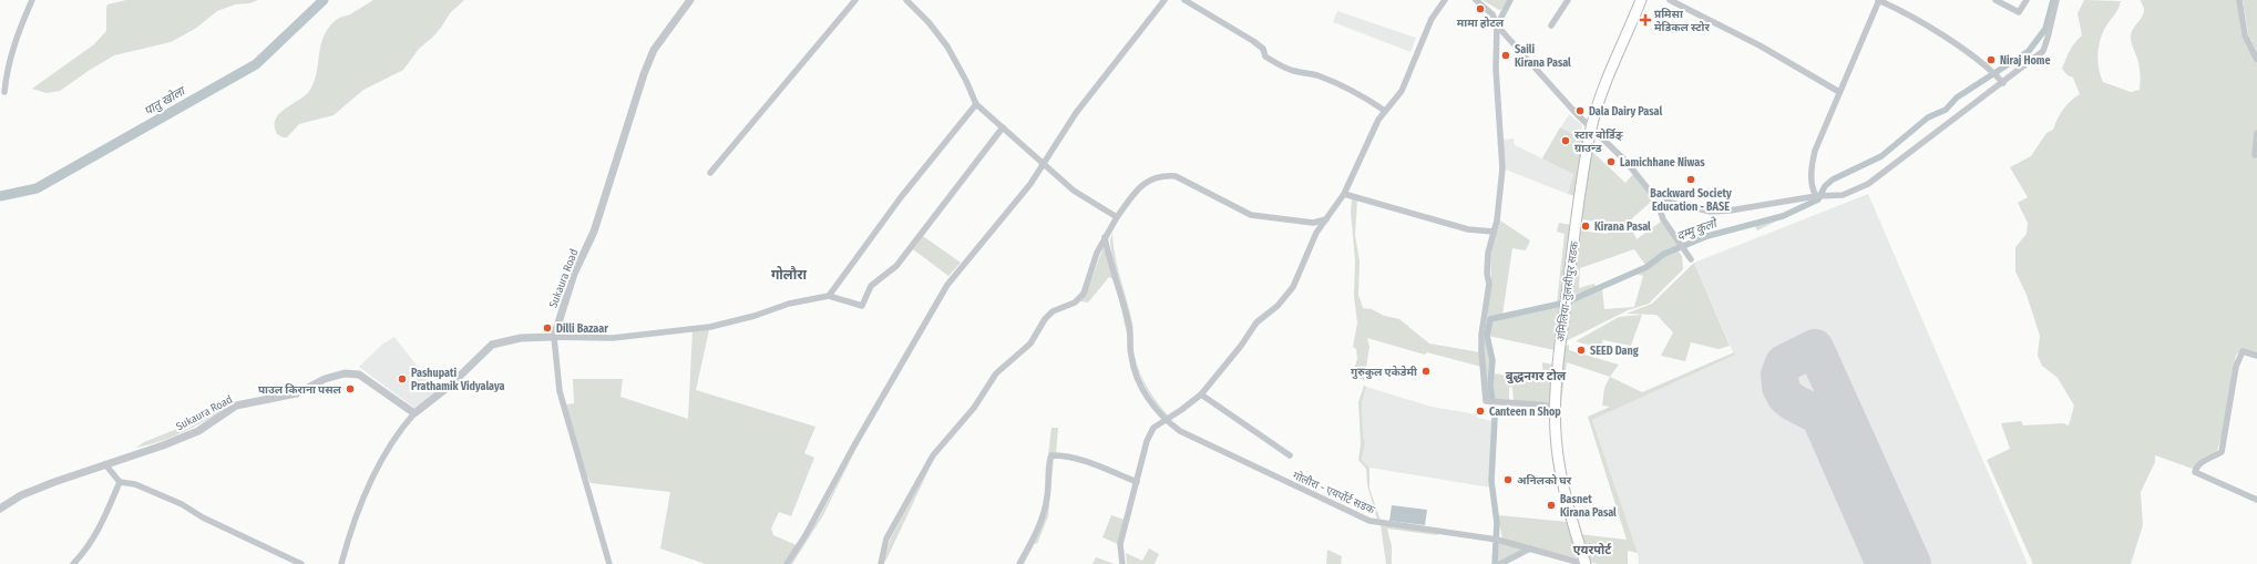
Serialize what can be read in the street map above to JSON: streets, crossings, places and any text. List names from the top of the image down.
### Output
{
  "streets": {
    "main road": ["अमिलिया-तुलसीपुर सडक"],
    "street": ["Sukaura Road", "गोलौरा - एयर्पोर्ट सडक"]
  },
  "crossings": [
    ["अमिलिया-तुलसीपुर सडक", "गोलौरा - एयर्पोर्ट सडक"]
  ],
  "districts": ["गोलौरा", "बुद्धनगर टोल", "एयरपोर्ट"],
  "water": ["पातु खोला", "दम्मु कुलो"],
  "places": {
    "other": [
      "मामा होटल",
      "Saili Kirana Pasal",
      "Niraj Home",
      "Dala Dairy Pasal",
      "स्टार बोर्डिङ् ग्राउन्ड",
      "Lamichhane Niwas",
      "Backward Society Education - BASE",
      "Kirana Pasal",
      "Dilli Bazaar",
      "SEED Dang",
      "गुरुकुल एकेडेमी",
      "Pashupati Prathamik Vidyalaya",
      "पाउल किराना पसल",
      "Canteen n Shop",
      "अनिलको घर",
      "Basnet Kirana Pasal"
    ],
    "health": ["प्रमिसा मेडिकल स्टोर"]
  }
}
